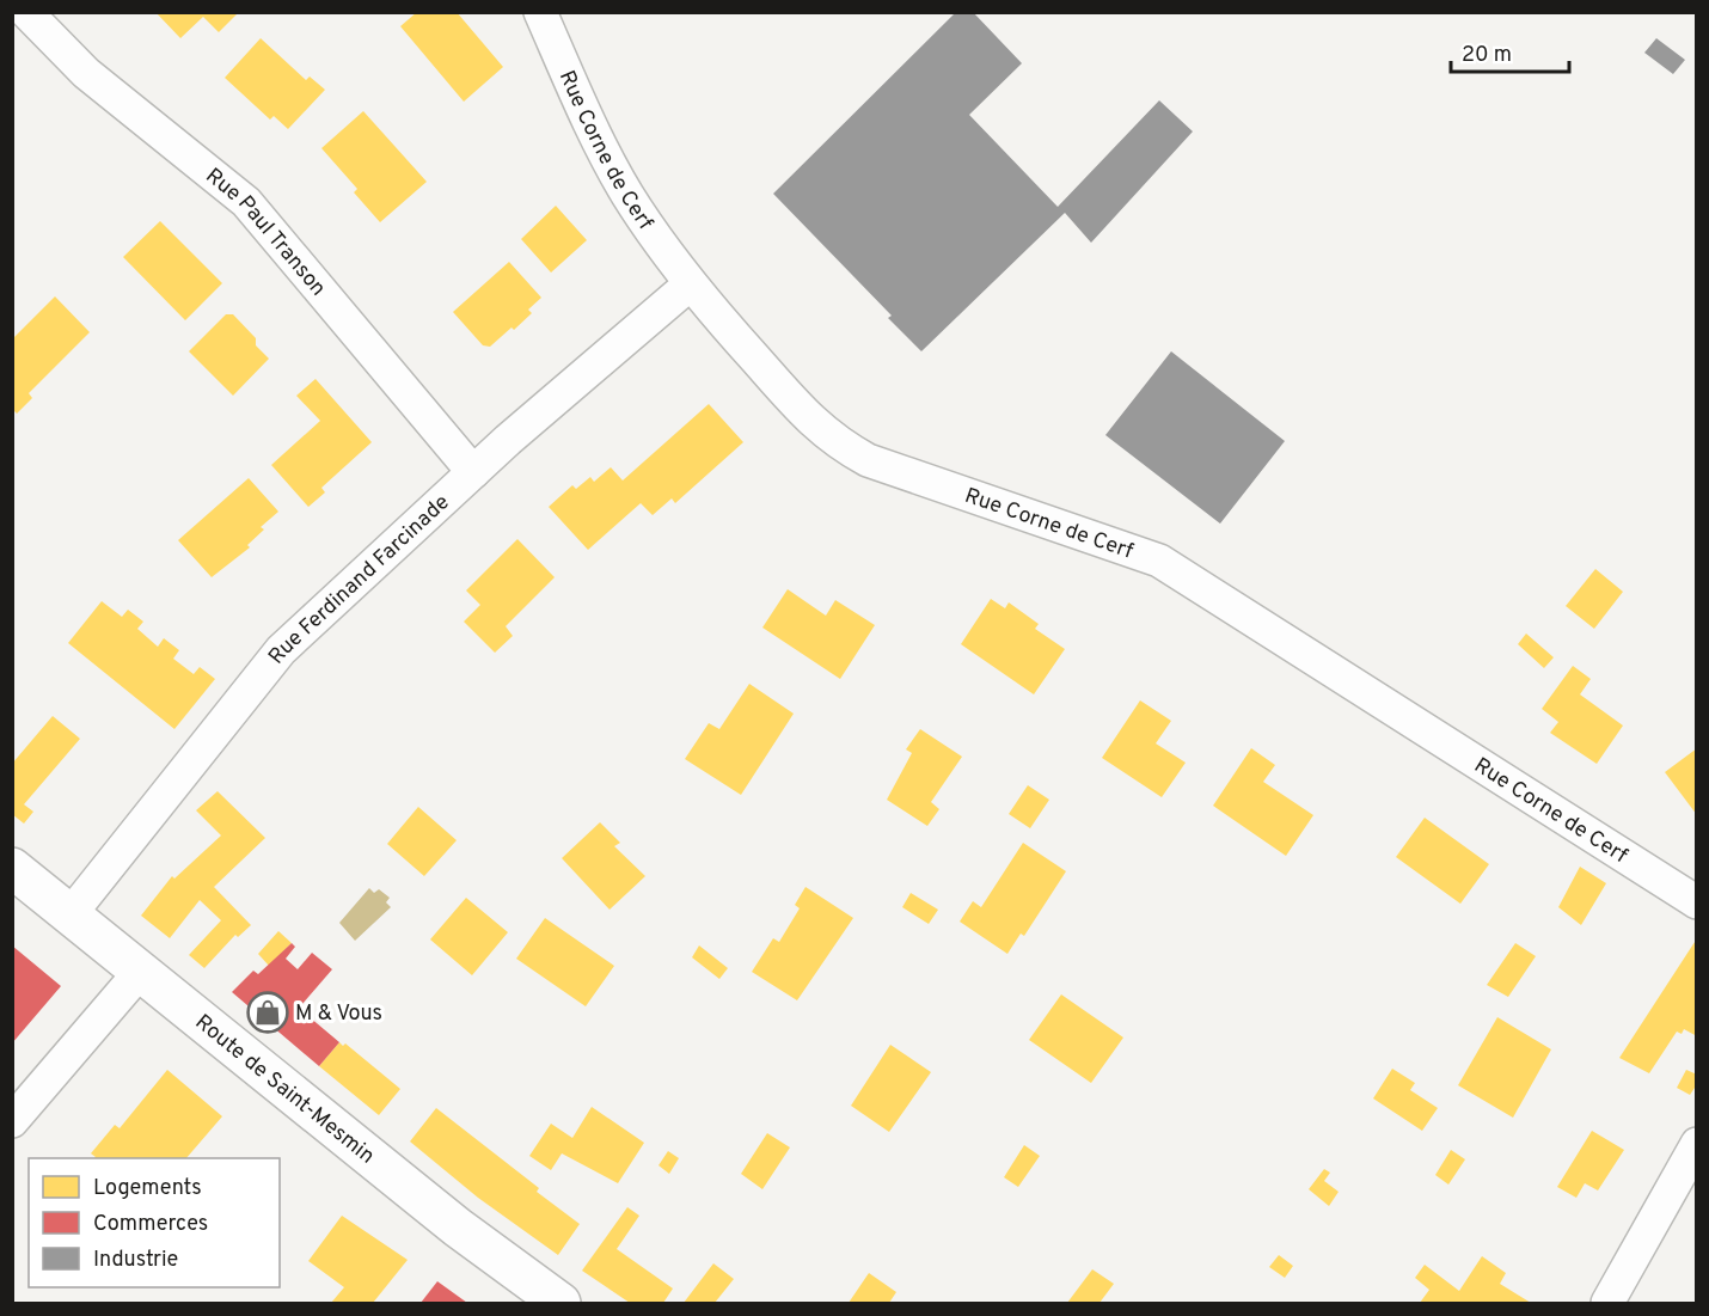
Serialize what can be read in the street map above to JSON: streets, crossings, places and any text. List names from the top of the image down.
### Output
{
  "streets": {
    "main road": ["Route de Saint-Mesmin"],
    "street": ["Rue Corne de Cerf", "Rue Paul Transon", "Rue Ferdinand Farcinade"]
  },
  "crossings": [
    ["Rue Corne de Cerf", "Rue Ferdinand Farcinade"],
    ["Rue Paul Transon", "Rue Ferdinand Farcinade"],
    ["Rue Ferdinand Farcinade", "Route de Saint-Mesmin"]
  ],
  "places": {
    "shop": ["M & Vous"]
  },
  "legend": ["Logements", "Commerces", "Industrie"],
  "scale_bar": "20 m"
}
